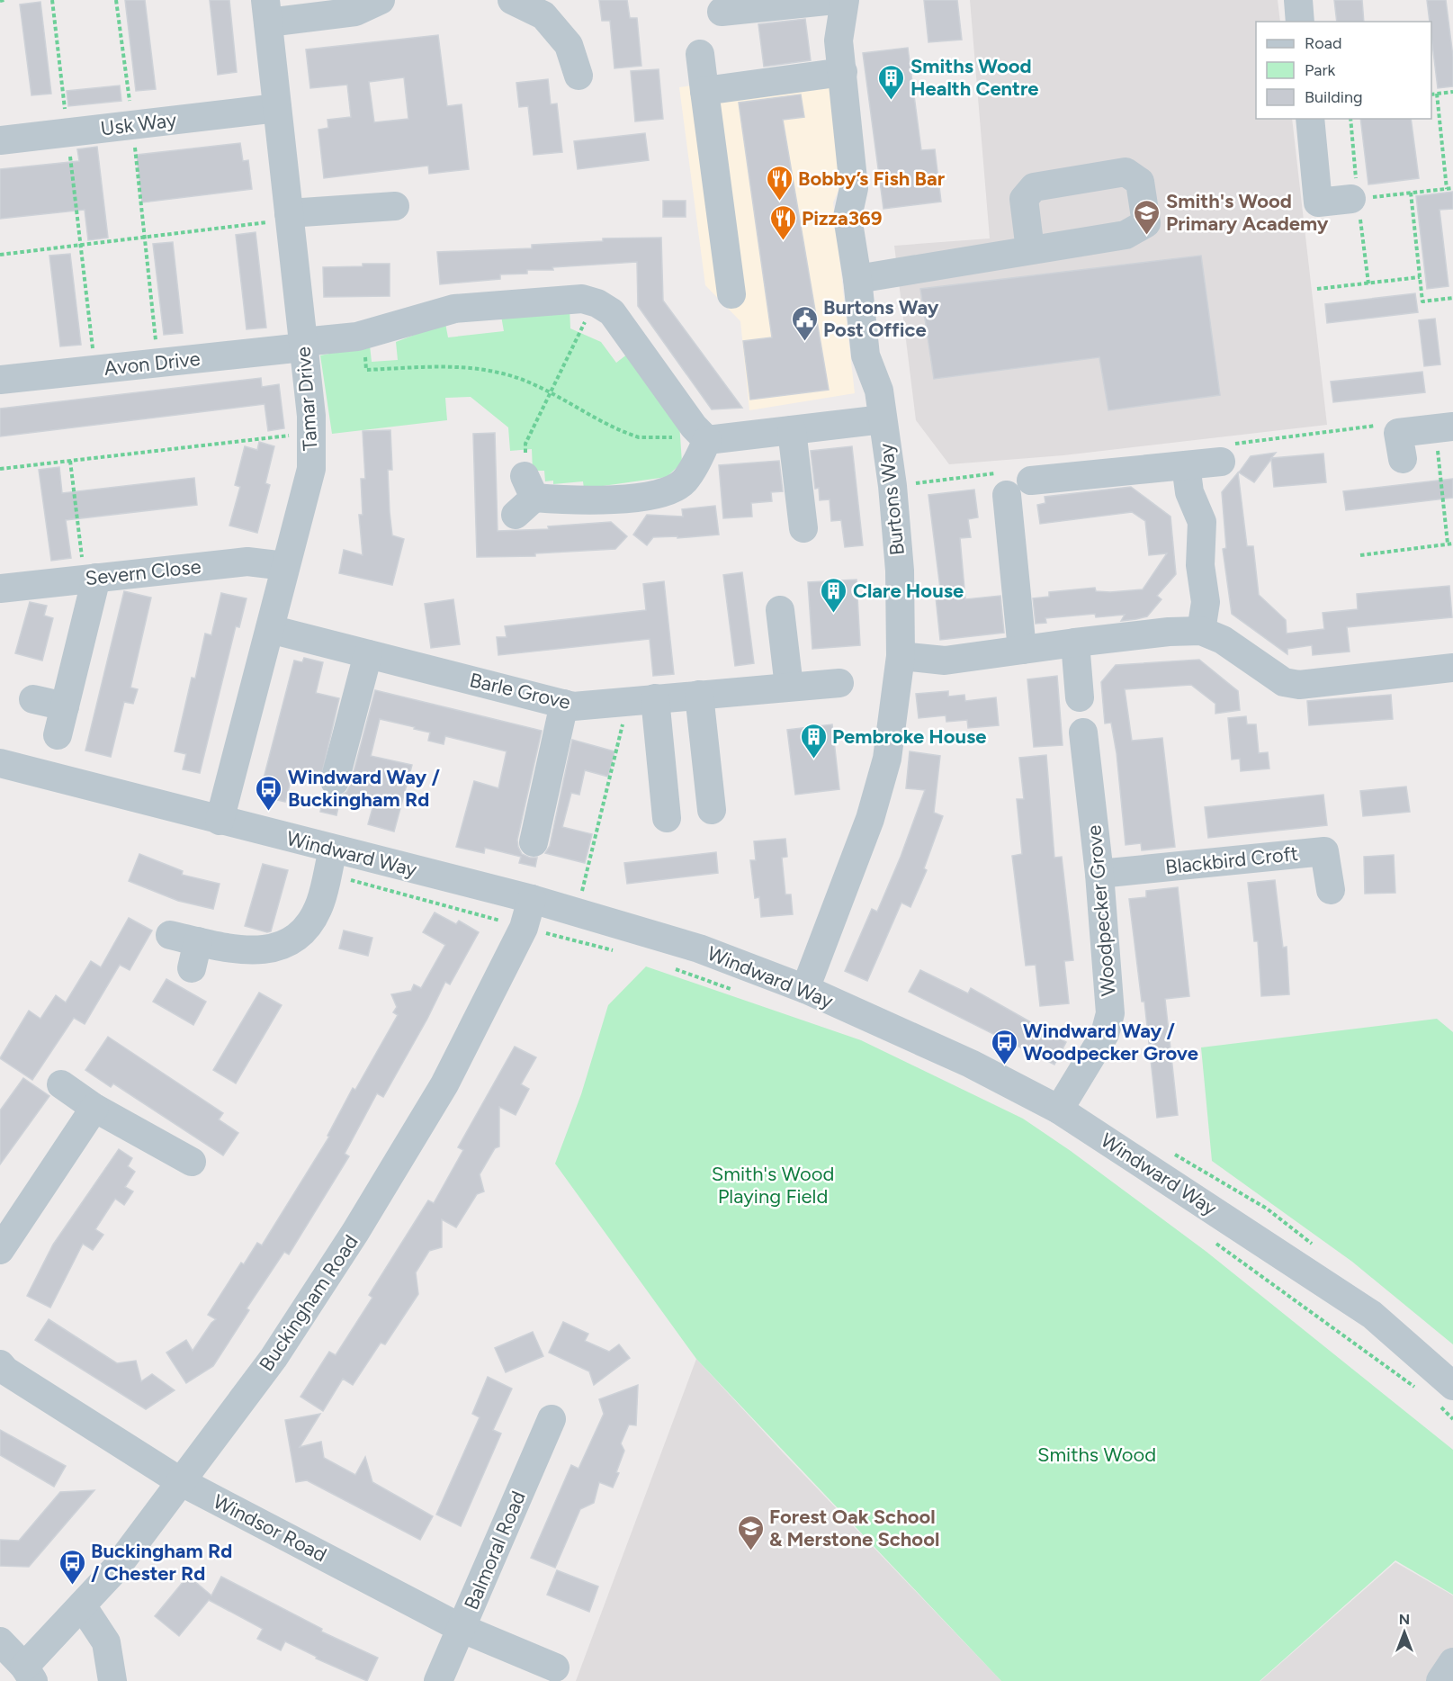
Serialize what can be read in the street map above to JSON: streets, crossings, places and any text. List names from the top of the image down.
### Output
{
  "streets": {
    "street": [
      "Usk Way",
      "Avon Drive",
      "Tamar Drive",
      "Burtons Way",
      "Severn Close",
      "Barle Grove",
      "Windward Way",
      "Blackbird Croft",
      "Woodpecker Grove",
      "Buckingham Road",
      "Windsor Road",
      "Balmoral Road"
    ]
  },
  "crossings": [
    ["Usk Way", "Tamar Drive"],
    ["Avon Drive", "Tamar Drive"],
    ["Tamar Drive", "Severn Close"],
    ["Tamar Drive", "Barle Grove"],
    ["Tamar Drive", "Windward Way"],
    ["Burtons Way", "Windward Way"],
    ["Windward Way", "Woodpecker Grove"],
    ["Windward Way", "Buckingham Road"],
    ["Blackbird Croft", "Woodpecker Grove"],
    ["Buckingham Road", "Windsor Road"],
    ["Windsor Road", "Balmoral Road"]
  ],
  "parks": ["Smith's Wood Playing Field", "Smiths Wood"],
  "places": {
    "building": ["Smiths Wood Health Centre", "Clare House", "Pembroke House"],
    "restaurant": ["Bobby’s Fish Bar", "Pizza369"],
    "school or university": ["Smith's Wood Primary Academy", "Forest Oak School & Merstone School"],
    "public building": ["Burtons Way Post Office"],
    "bus stop": ["Windward Way / Buckingham Rd", "Windward Way / Woodpecker Grove", "Buckingham Rd / Chester Rd"]
  },
  "legend": ["Road", "Park", "Building"],
  "north": "top"
}
